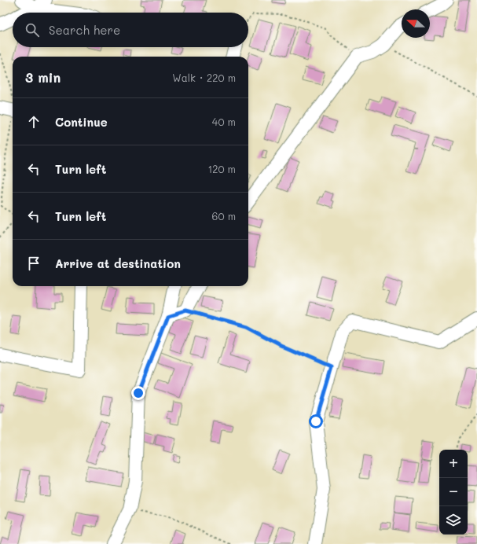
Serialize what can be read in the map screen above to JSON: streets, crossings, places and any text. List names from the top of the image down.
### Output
{
  "north": "left",
  "page": {
    "search": "Search here",
    "heading": ["3 min", "Walk · 220 m"],
    "list": [
      ["Continue", "40 m"],
      ["Turn left", "120 m"],
      ["Turn left", "60 m"],
      "Arrive at destination"
    ],
    "map_buttons": ["+", "−"]
  }
}
